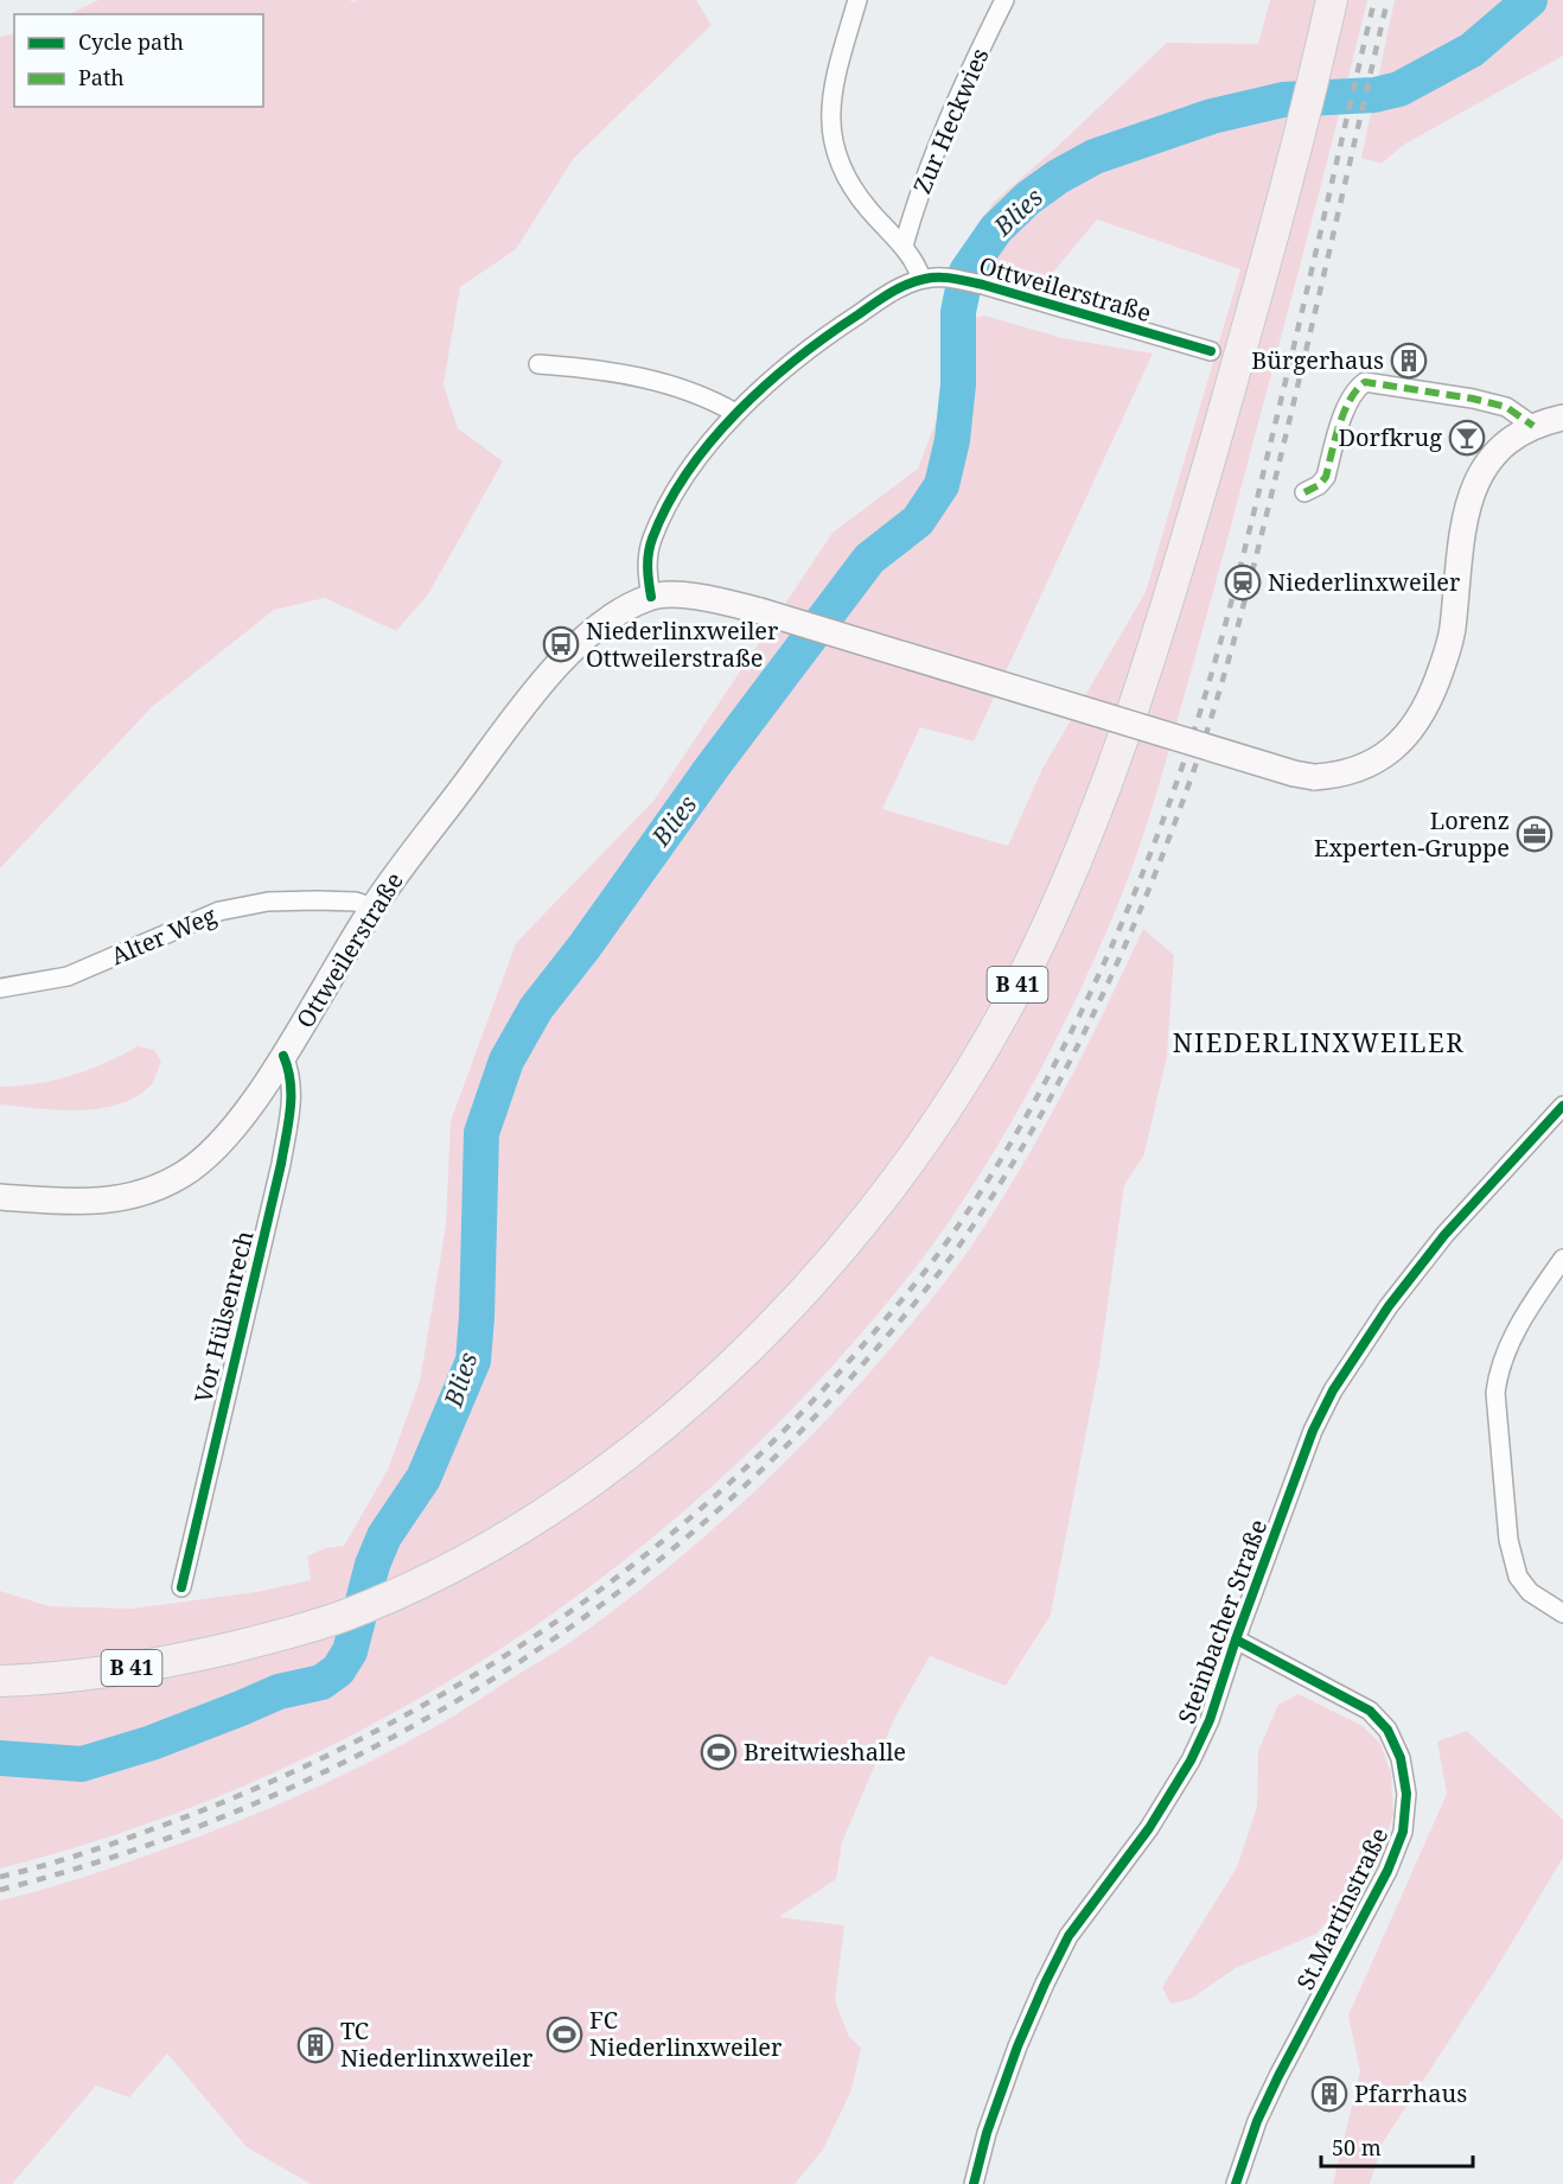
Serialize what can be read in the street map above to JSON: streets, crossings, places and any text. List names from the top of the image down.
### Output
{
  "streets": {
    "highway": ["B 41"],
    "main road": ["Ottweilerstraße"],
    "street": [
      "Zur Heckwies",
      "Alter Weg",
      "Vor Hülsenrech",
      "Steinbacher Straße",
      "St.Martinstraße"
    ]
  },
  "crossings": [
    ["Ottweilerstraße", "Alter Weg"],
    ["Ottweilerstraße", "Vor Hülsenrech"],
    ["Steinbacher Straße", "St.Martinstraße"]
  ],
  "districts": ["NIEDERLINXWEILER"],
  "water": ["Blies"],
  "places": {
    "building": ["Bürgerhaus", "TC Niederlinxweiler", "Pfarrhaus"],
    "bar": ["Dorfkrug"],
    "station": ["Niederlinxweiler"],
    "bus stop": ["Niederlinxweiler Ottweilerstraße"],
    "office": ["Lorenz Experten-Gruppe"],
    "sports": ["Breitwieshalle", "FC Niederlinxweiler"]
  },
  "legend": ["Cycle path", "Path"],
  "scale_bar": "50 m"
}
